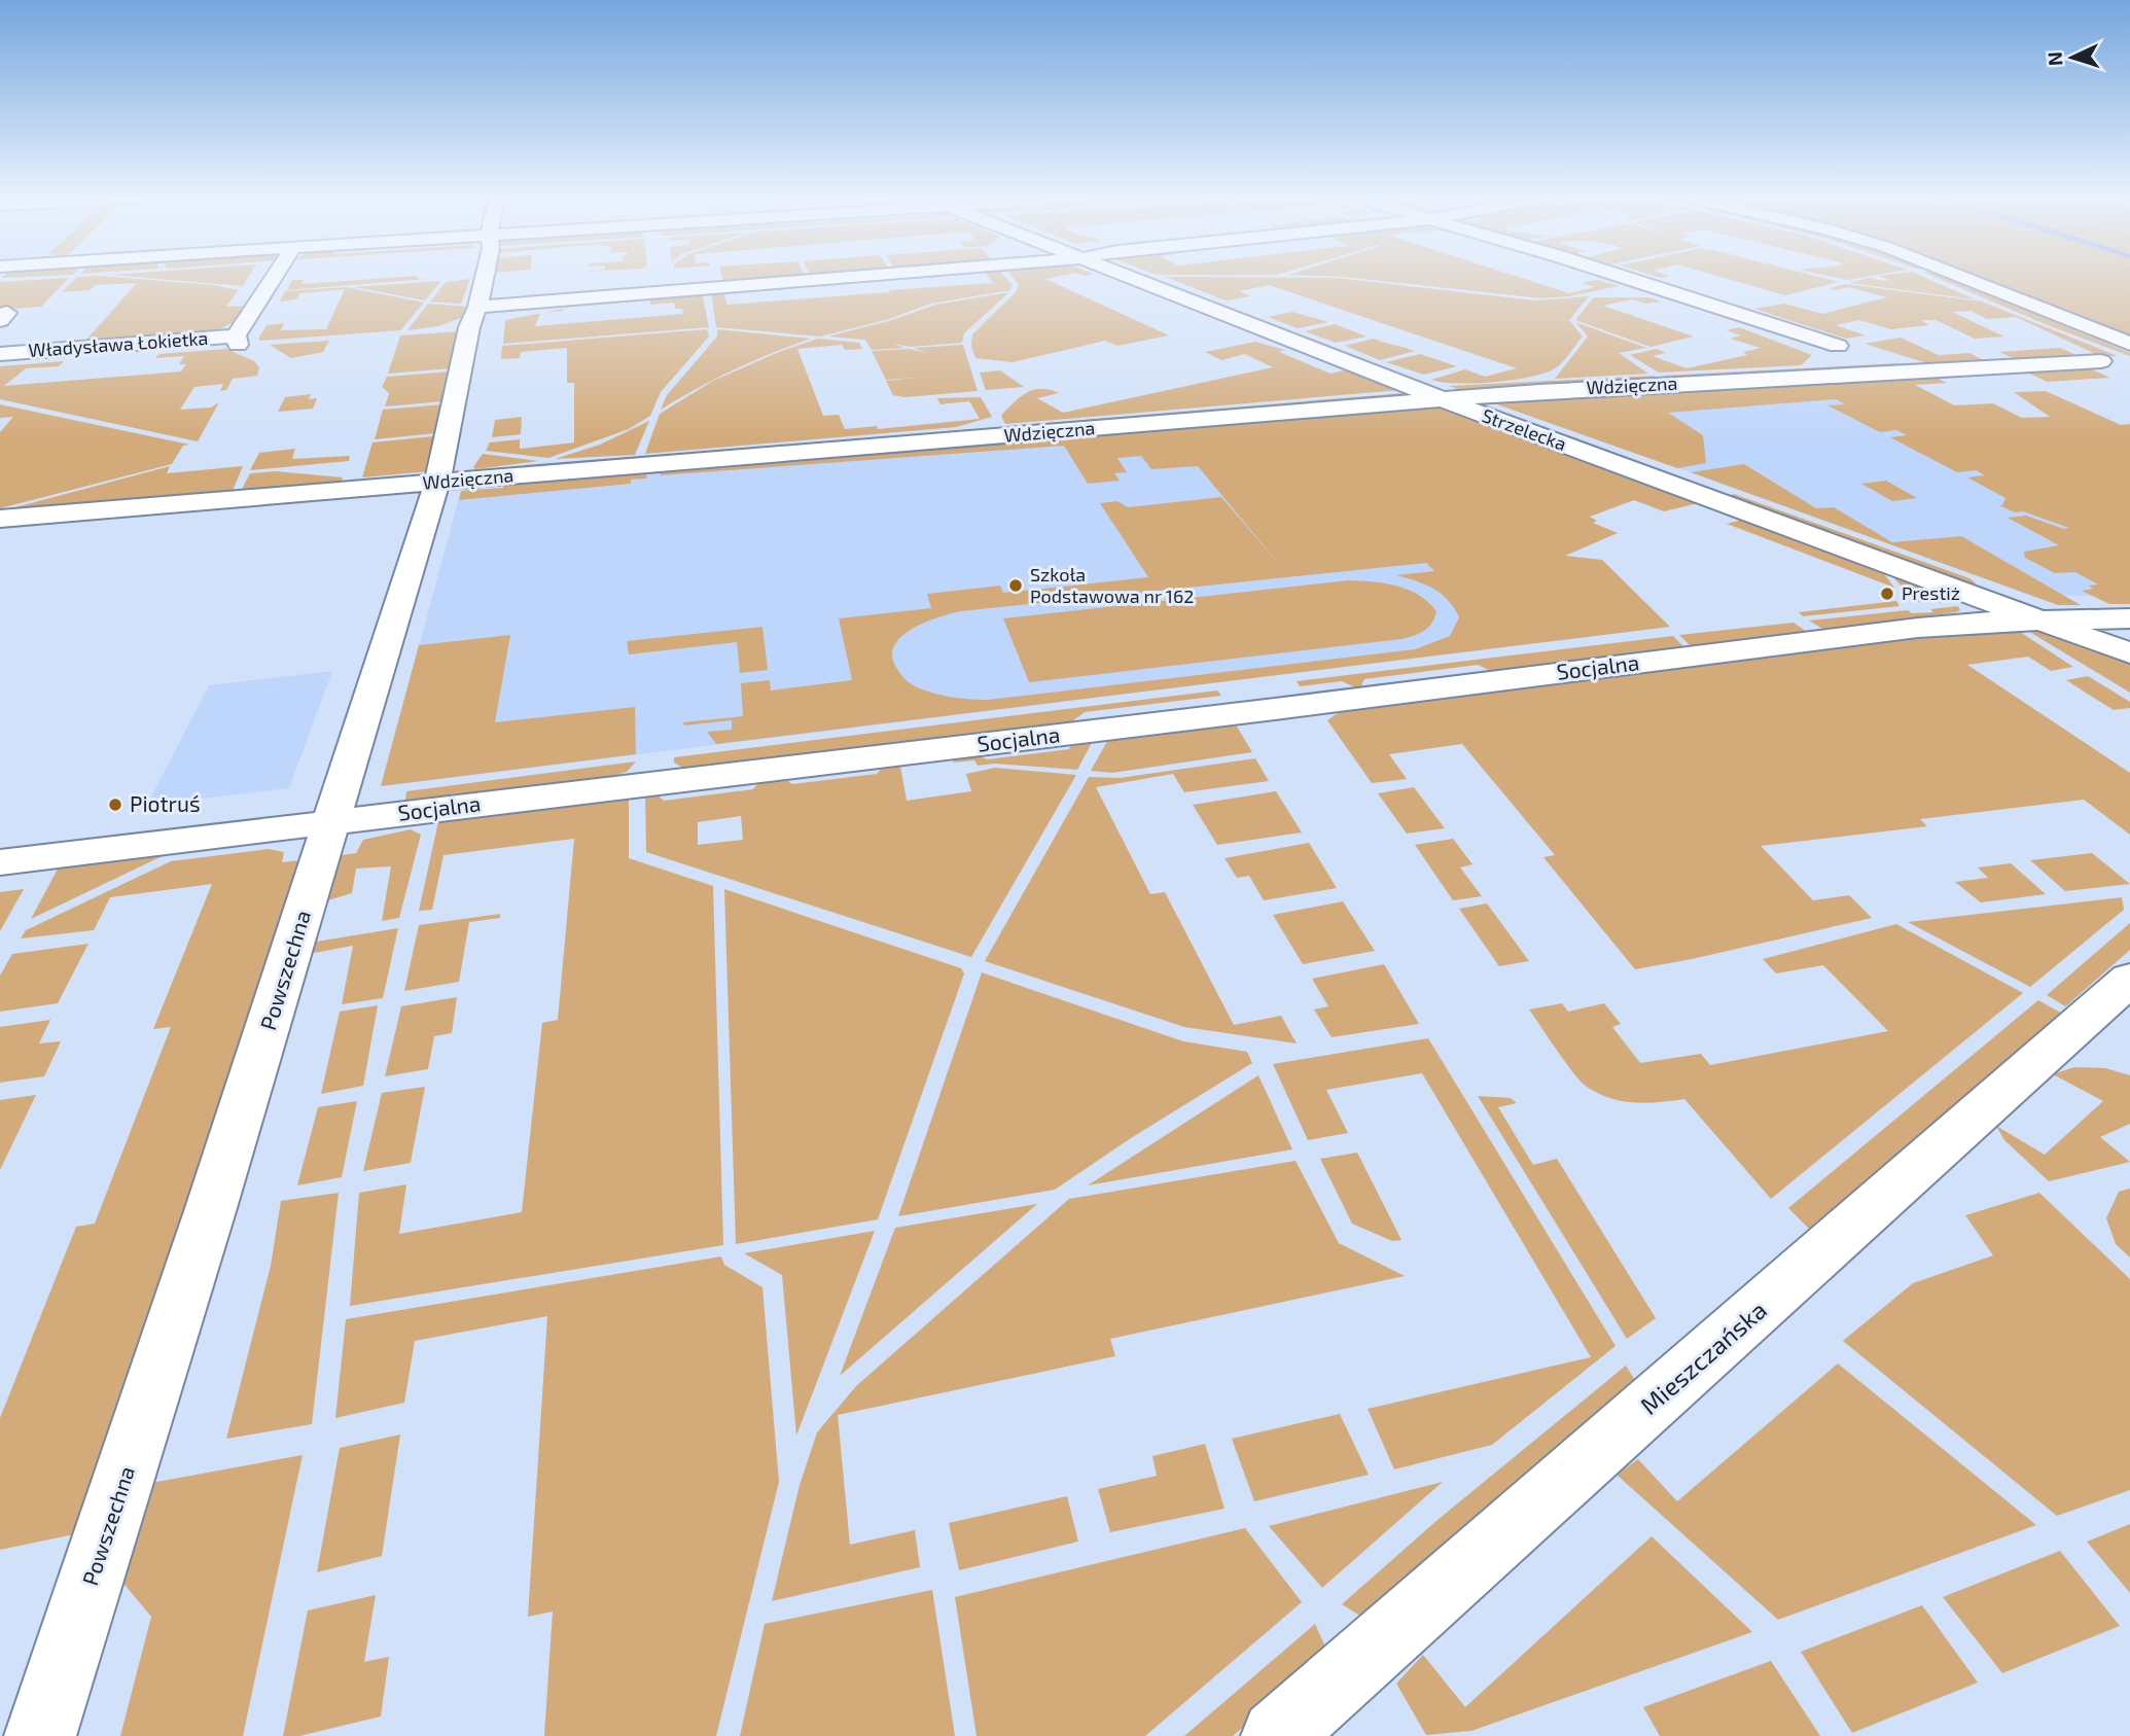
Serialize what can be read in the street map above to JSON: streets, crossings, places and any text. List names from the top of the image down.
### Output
{
  "streets": {
    "street": [
      "Władysława Łokietka",
      "Wdzięczna",
      "Strzelecka",
      "Socjalna",
      "Powszechna",
      "Mieszczańska"
    ]
  },
  "crossings": [
    ["Wdzięczna", "Strzelecka"],
    ["Wdzięczna", "Powszechna"],
    ["Strzelecka", "Socjalna"],
    ["Socjalna", "Powszechna"]
  ],
  "places": ["Szkoła Podstawowa nr 162", "Prestiż", "Piotruś"],
  "north": "left"
}
